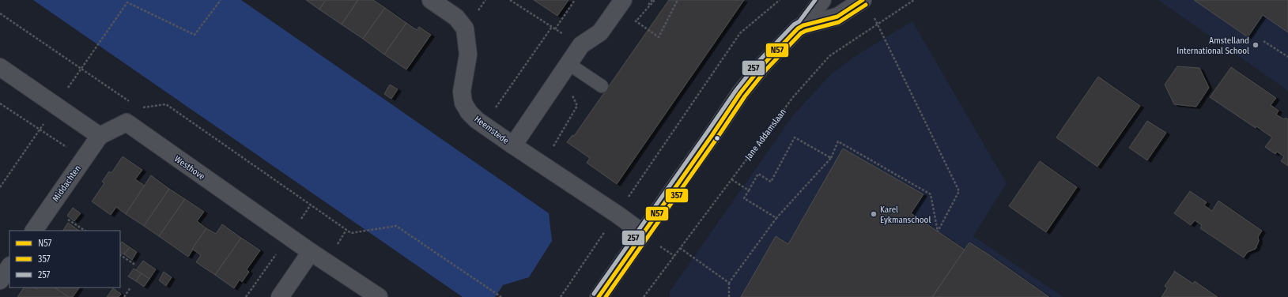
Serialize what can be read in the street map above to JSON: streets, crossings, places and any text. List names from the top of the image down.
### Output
{
  "streets": {
    "street": ["Heemstede", "Westhove", "Middachten"],
    "path": ["Jane Addamslaan"]
  },
  "places": ["Amstelland International School", "Karel Eykmanschool"],
  "lines": ["transit line N57", "transit line 257", "transit line 357"],
  "legend": ["N57", "357", "257"]
}
